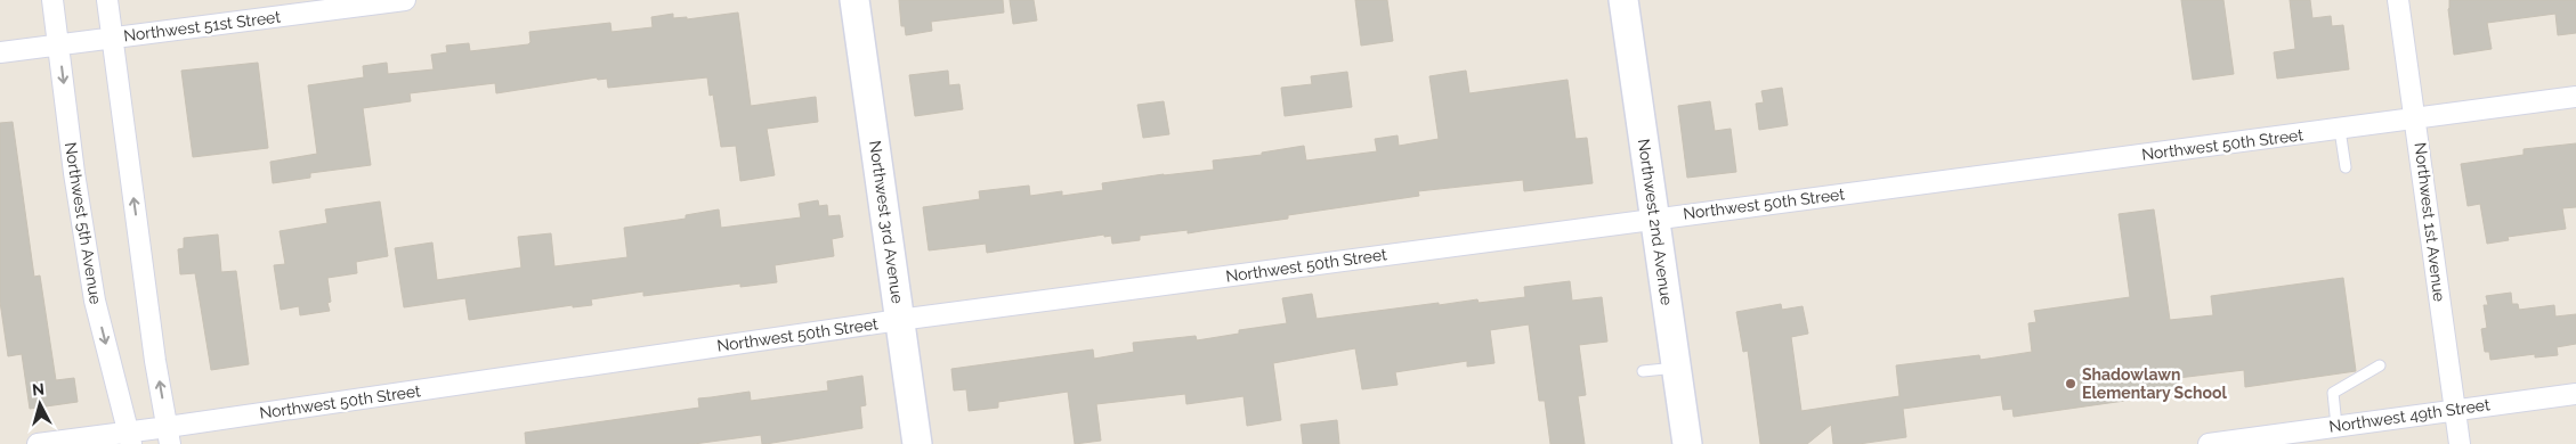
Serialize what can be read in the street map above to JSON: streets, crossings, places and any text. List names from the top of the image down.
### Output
{
  "streets": {
    "street": [
      "Northwest 51st Street",
      "Northwest 50th Street",
      "Northwest 3rd Avenue",
      "Northwest 2nd Avenue",
      "Northwest 1st Avenue",
      "Northwest 5th Avenue",
      "Northwest 49th Street"
    ]
  },
  "crossings": [
    ["Northwest 51st Street", "Northwest 5th Avenue"],
    ["Northwest 50th Street", "Northwest 3rd Avenue"],
    ["Northwest 50th Street", "Northwest 2nd Avenue"],
    ["Northwest 50th Street", "Northwest 1st Avenue"],
    ["Northwest 50th Street", "Northwest 5th Avenue"],
    ["Northwest 1st Avenue", "Northwest 49th Street"]
  ],
  "places": ["Shadowlawn Elementary School"],
  "north": "top"
}
